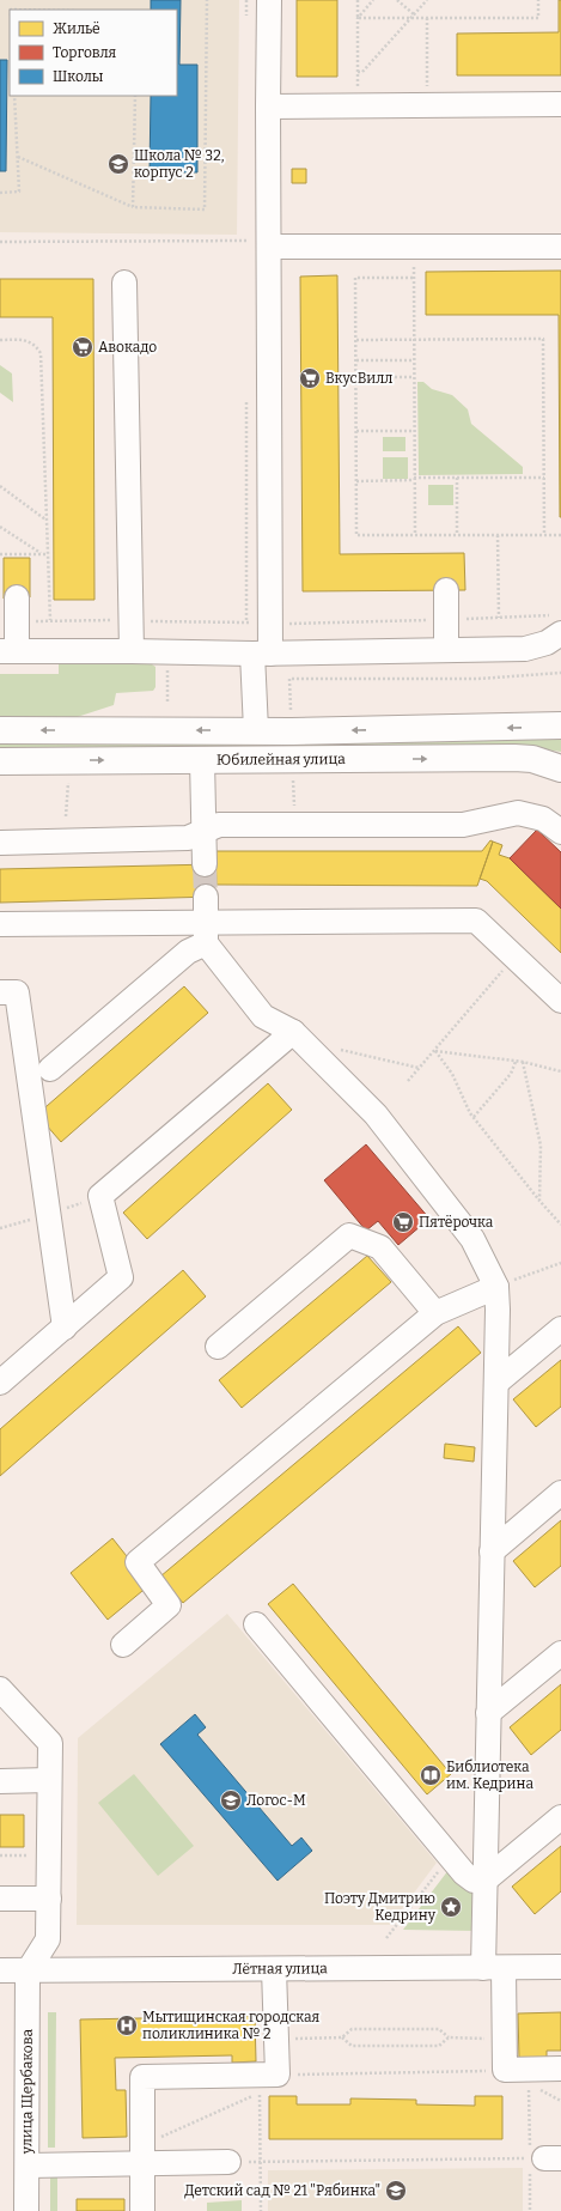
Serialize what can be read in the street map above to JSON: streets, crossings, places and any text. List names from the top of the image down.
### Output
{
  "streets": {
    "main road": ["Юбилейная улица"],
    "street": ["Лётная улица", "улица Щербакова"]
  },
  "crossings": [
    ["Лётная улица", "улица Щербакова"]
  ],
  "places": {
    "school or university": ["Школа № 32, корпус 2", "Логос-М", "Детский сад № 21 \"Рябинка\""],
    "supermarket": ["Авокадо", "ВкусВилл", "Пятёрочка"],
    "library": ["Библиотека им. Кедрина"],
    "place": ["Поэту Дмитрию Кедрину"],
    "hospital": ["Мытищинская городская поликлиника № 2"]
  },
  "legend": ["Жильё", "Торговля", "Школы"]
}
